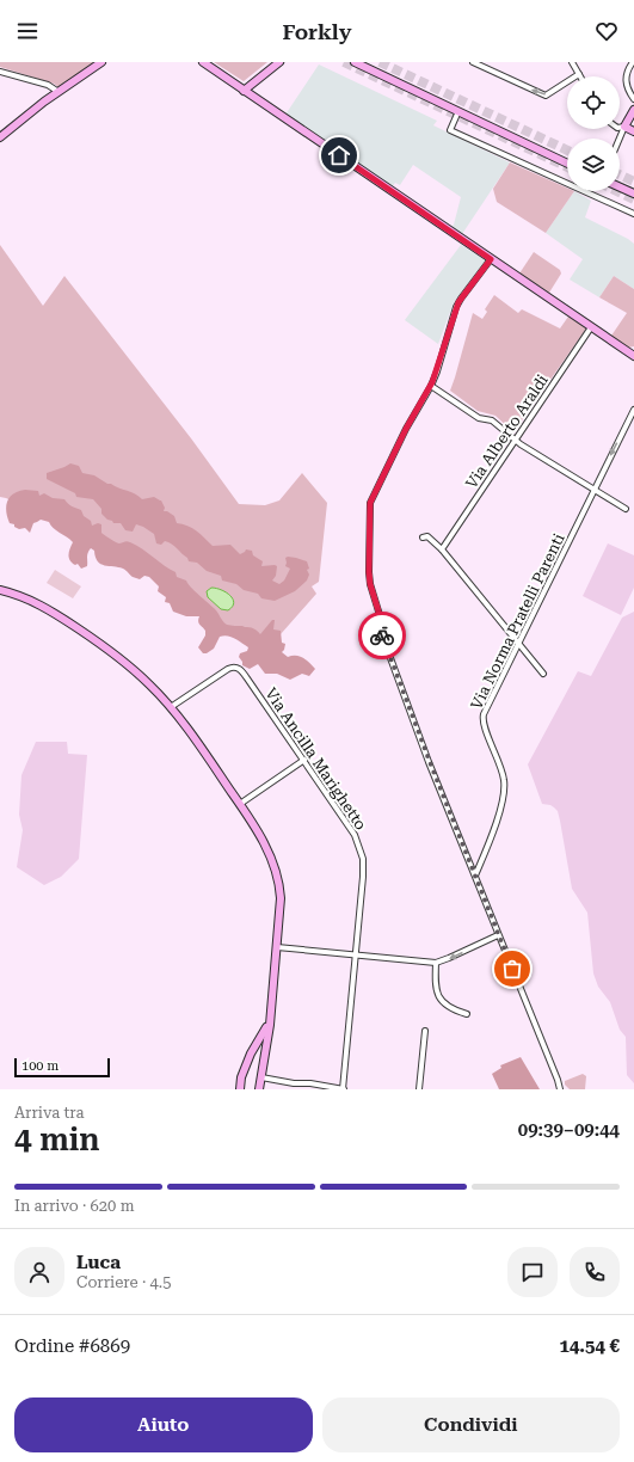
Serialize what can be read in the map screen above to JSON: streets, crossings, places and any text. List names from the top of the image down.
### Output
{
  "streets": {
    "street": ["Via Alberto Araldi", "Via Norma Pratelli Parenti", "Via Ancilla Marighetto"]
  },
  "scale_bar": "100 m",
  "page": {
    "header": "Forkly",
    "scale": "100 m",
    "heading": ["4 min", "Arriva tra", "09:39–09:44"],
    "panel": [
      "Luca",
      "Corriere · 4.5",
      "Ordine #6869",
      "14.54 €"
    ],
    "bar": "In arrivo · 620 m",
    "buttons": ["Aiuto", "Condividi"]
  }
}
